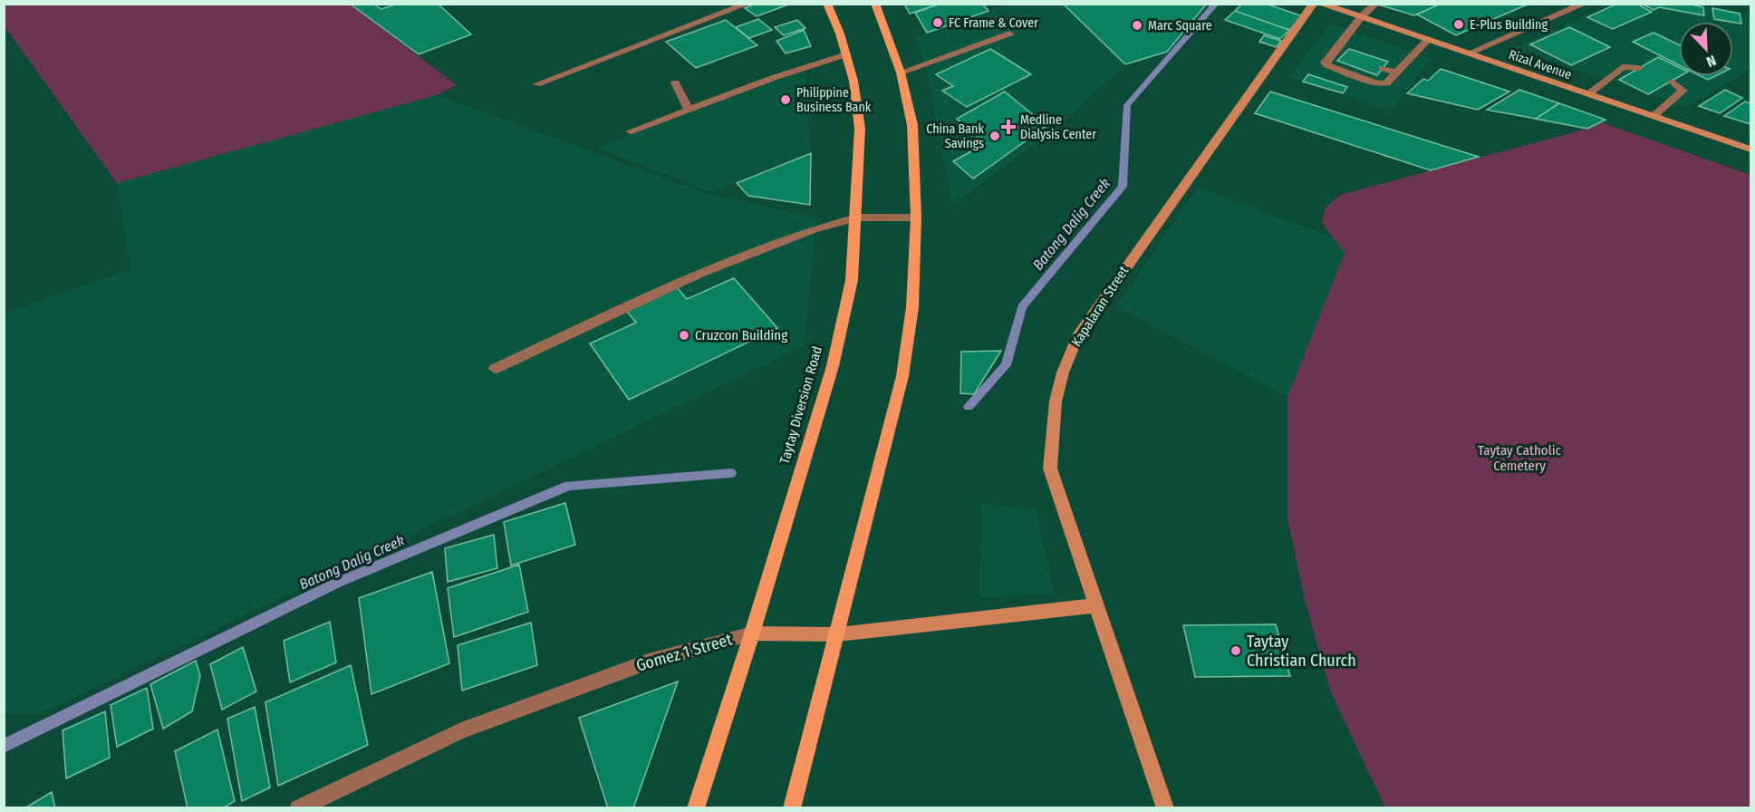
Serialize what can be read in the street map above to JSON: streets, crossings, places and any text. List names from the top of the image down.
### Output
{
  "streets": {
    "main road": ["Taytay Diversion Road"],
    "street": ["Rizal Avenue", "Kapalaran Street", "Gomez 1 Street"]
  },
  "crossings": [
    ["Kapalaran Street", "Gomez 1 Street"],
    ["Taytay Diversion Road", "Gomez 1 Street"]
  ],
  "water": ["Batong Dalig Creek"],
  "parks": ["Taytay Catholic Cemetery"],
  "places": {
    "other": [
      "FC Frame & Cover",
      "E-Plus Building",
      "Marc Square",
      "Philippine Business Bank",
      "China Bank Savings",
      "Cruzcon Building",
      "Taytay Christian Church"
    ],
    "health": ["Medline Dialysis Center"]
  },
  "north": "bottom right"
}
